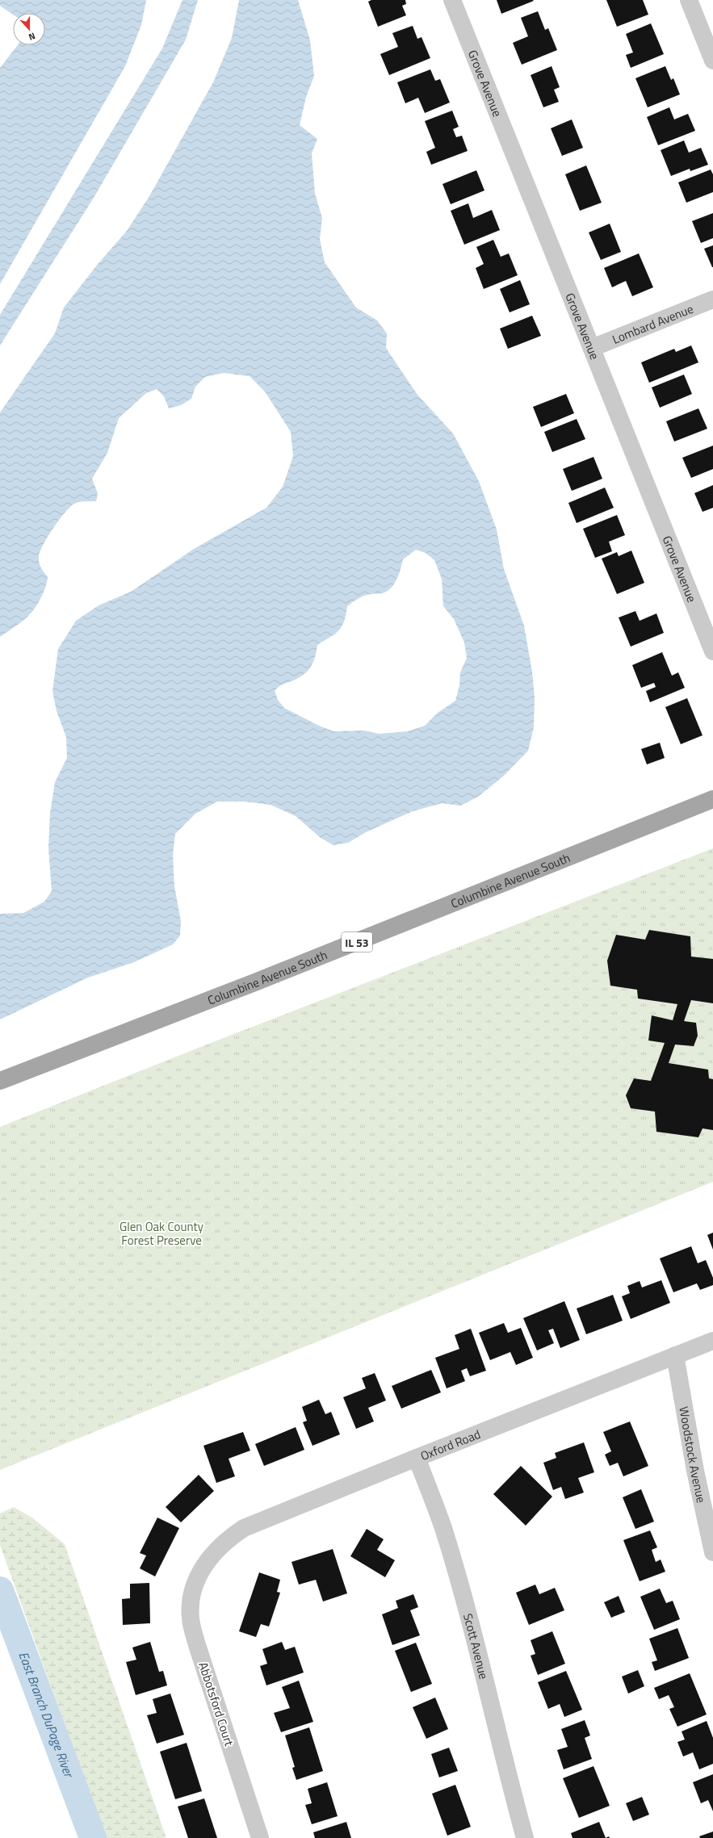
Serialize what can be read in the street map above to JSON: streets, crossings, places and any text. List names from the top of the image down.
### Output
{
  "streets": {
    "main road": ["Columbine Avenue South", "IL 53"],
    "street": [
      "Grove Avenue",
      "Lombard Avenue",
      "Oxford Road",
      "Woodstock Avenue",
      "Scott Avenue",
      "Abbotsford Court"
    ]
  },
  "crossings": [
    ["Grove Avenue", "Lombard Avenue"],
    ["Oxford Road", "Woodstock Avenue"],
    ["Oxford Road", "Scott Avenue"],
    ["Oxford Road", "Abbotsford Court"]
  ],
  "water": ["East Branch DuPage River"],
  "parks": ["Glen Oak County Forest Preserve"],
  "north": "bottom"
}
